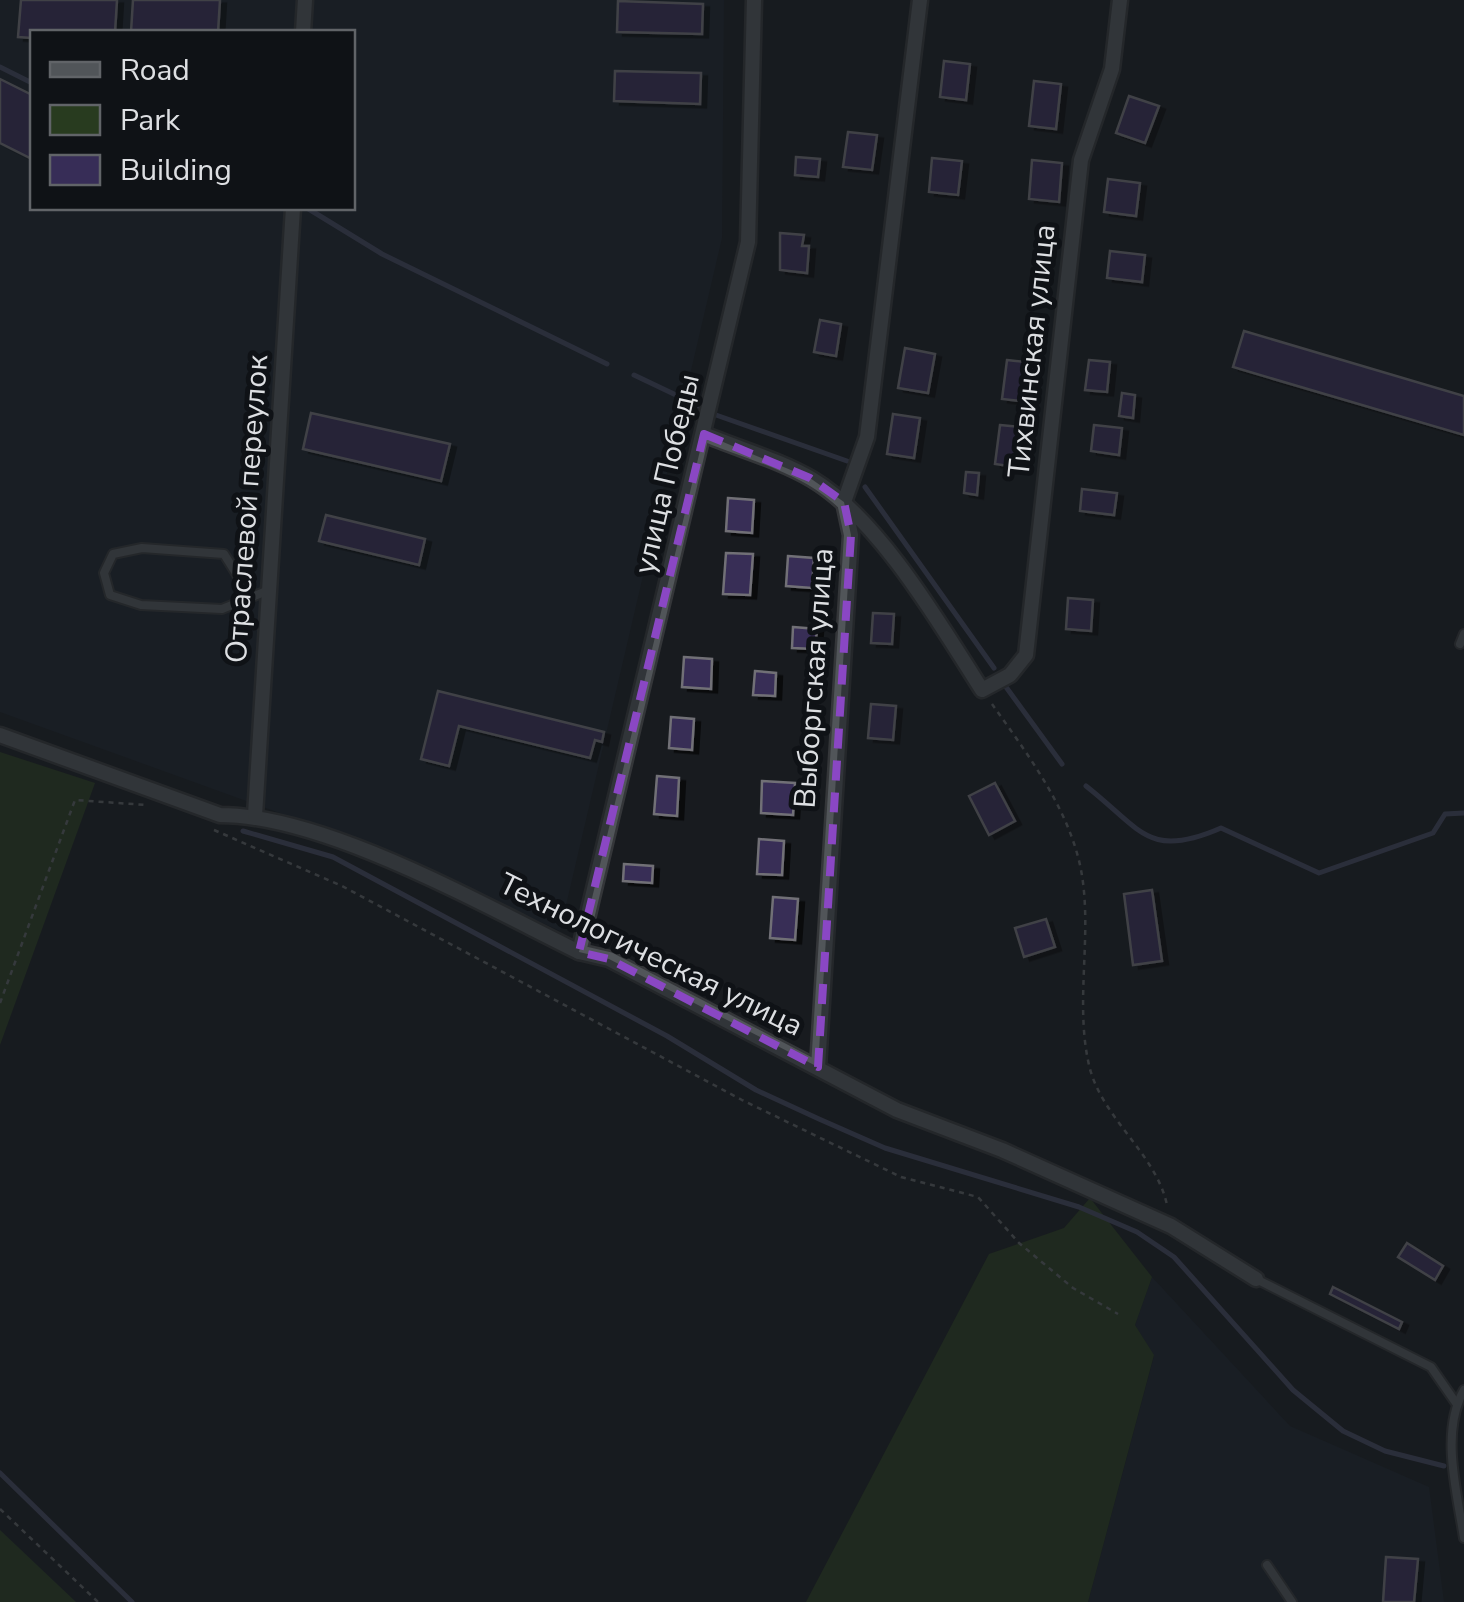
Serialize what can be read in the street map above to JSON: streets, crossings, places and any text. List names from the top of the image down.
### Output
{
  "streets": {
    "street": [
      "Тихвинская улица",
      "улица Победы",
      "Отраслевой переулок",
      "Выборгская улица",
      "Технологическая улица"
    ]
  },
  "crossings": [
    ["улица Победы", "Технологическая улица"],
    ["Отраслевой переулок", "Технологическая улица"],
    ["Выборгская улица", "Технологическая улица"]
  ],
  "legend": ["Road", "Park", "Building"]
}
